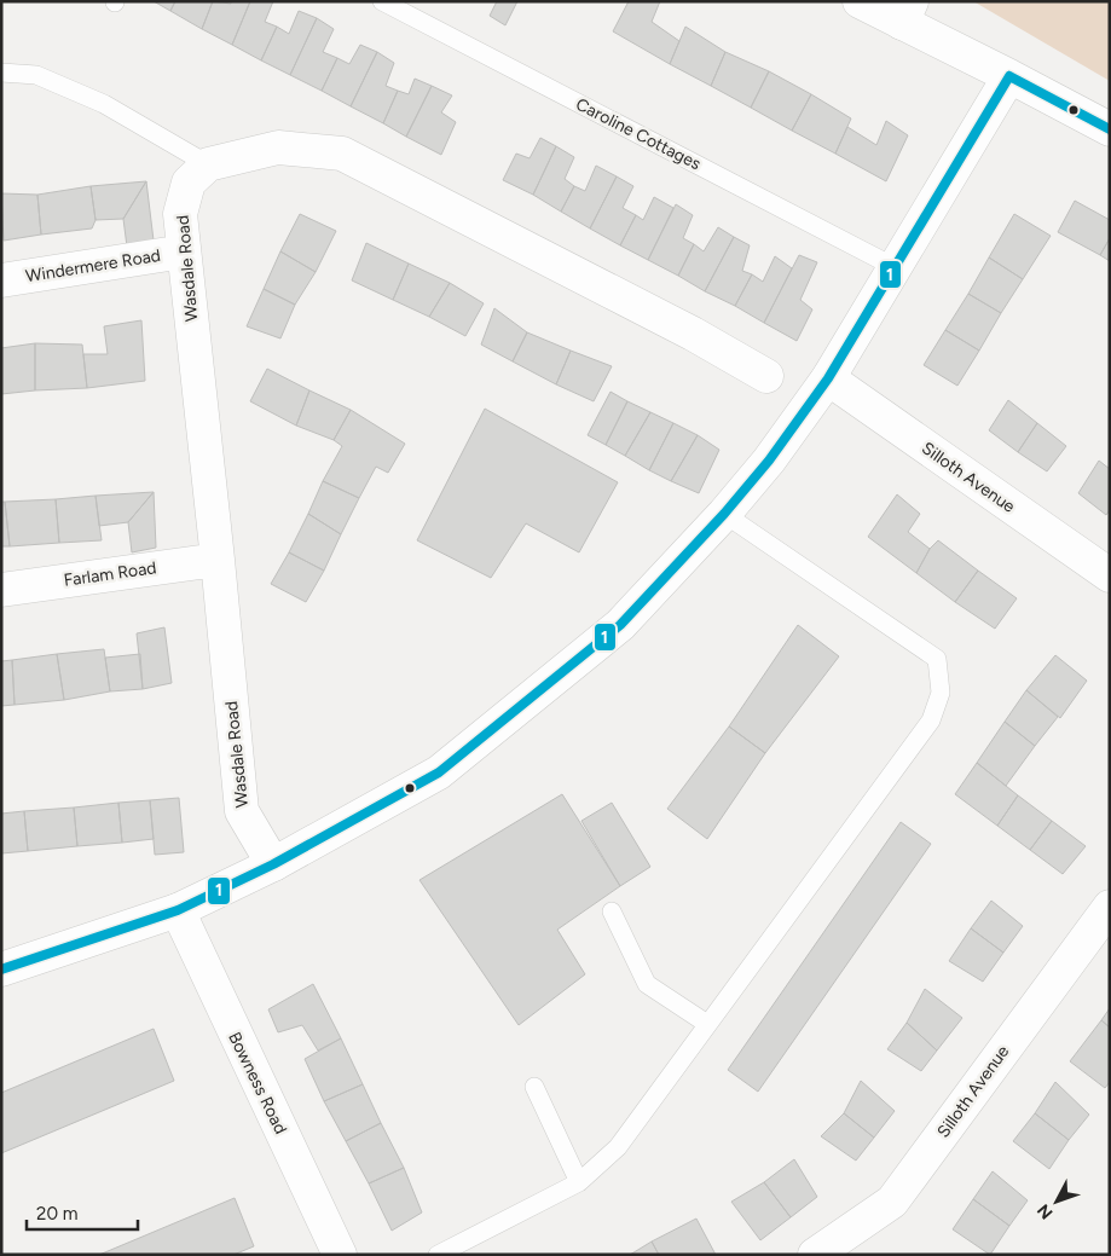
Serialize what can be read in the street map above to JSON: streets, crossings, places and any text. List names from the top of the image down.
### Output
{
  "streets": {
    "street": [
      "Windermere Road",
      "Wasdale Road",
      "Silloth Avenue",
      "Farlam Road",
      "Bowness Road"
    ],
    "lane": ["Caroline Cottages"]
  },
  "crossings": [
    ["Windermere Road", "Wasdale Road"],
    ["Wasdale Road", "Farlam Road"]
  ],
  "lines": ["transit line 1"],
  "scale_bar": "20 m",
  "north": "bottom left"
}
